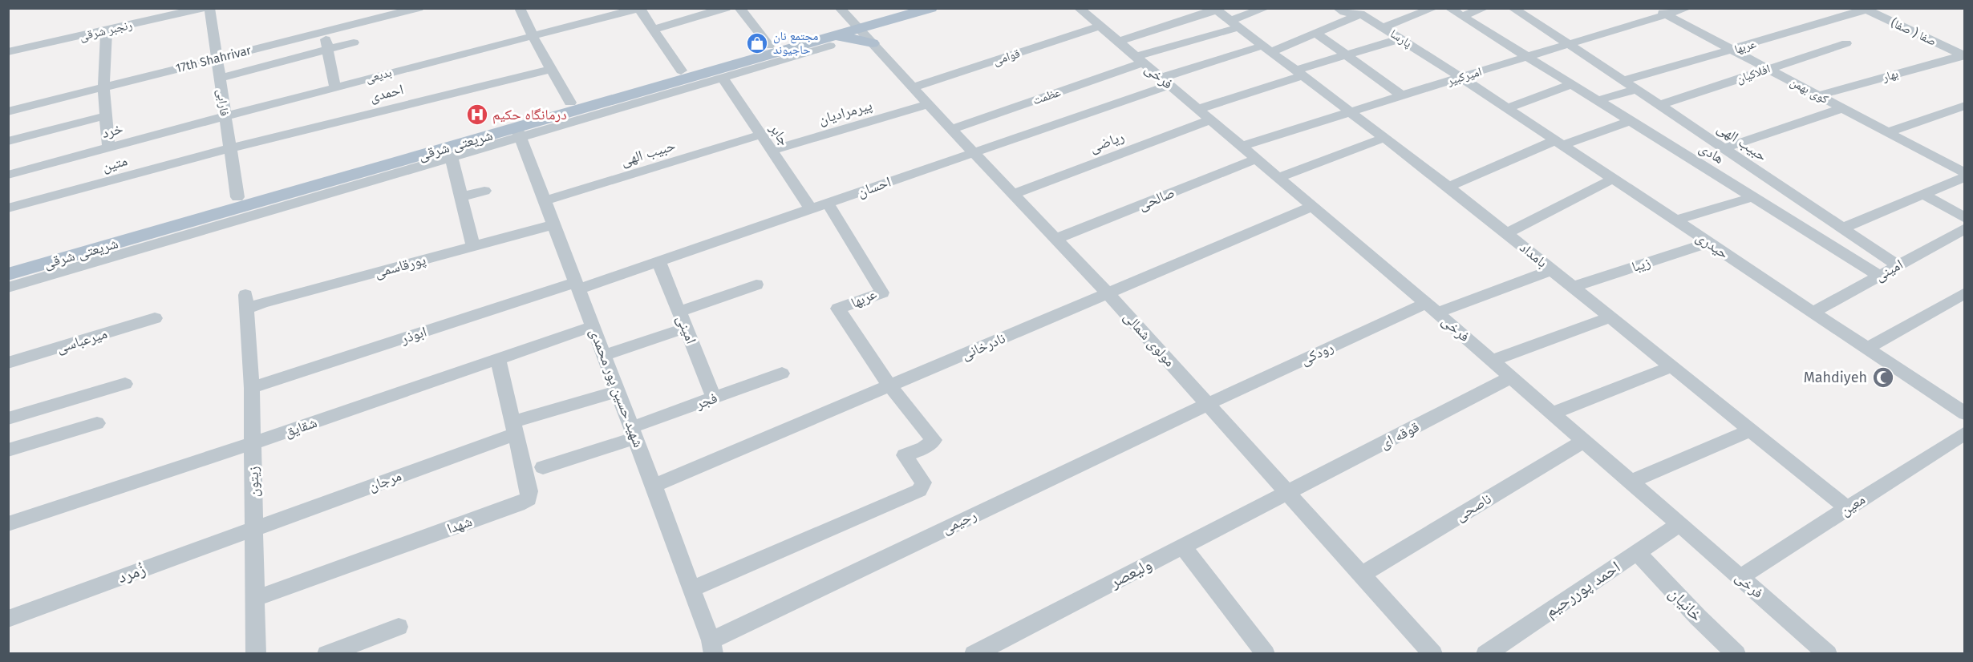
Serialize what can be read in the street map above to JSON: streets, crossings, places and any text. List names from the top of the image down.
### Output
{
  "streets": {
    "main road": ["شریعتی شرقی"],
    "street": [
      "رنجبر شرقی",
      "صفا ( صفا)",
      "پارسا",
      "عربها",
      "قوامی",
      "17th Shahrivar",
      "افلاکیان",
      "بدیعی",
      "بهار",
      "فرخی",
      "امیرکبیر",
      "کوی بهمن",
      "احمدی",
      "عظمت",
      "فارابی",
      "پیرمرادیان",
      "خرد",
      "جابر",
      "ریاضی",
      "حبیب الهی",
      "هادی",
      "متین",
      "احسان",
      "صالحی",
      "حیدری",
      "بامداد",
      "زیبا",
      "پورقاسمی",
      "امینی",
      "ابوذر",
      "مولوی شمالی",
      "میرعباسی",
      "نادرخانی",
      "رودکی",
      "شهید حسین پور محمدی",
      "فجر",
      "شقایق",
      "قوقه ای",
      "مرجان",
      "زیتون",
      "معین",
      "ناصحی",
      "رحیمی",
      "شهدا",
      "زُمرد",
      "ولیعصر",
      "احمد پوررحیم",
      "خانیان"
    ]
  },
  "crossings": [
    ["صفا ( صفا)", "عربها"],
    ["صفا ( صفا)", "بهار"],
    ["پارسا", "امیرکبیر"],
    ["پارسا", "احسان"],
    ["پارسا", "حیدری"],
    ["عربها", "کوی بهمن"],
    ["عربها", "حبیب الهی"],
    ["عربها", "احسان"],
    ["عربها", "نادرخانی"],
    ["قوامی", "فرخی"],
    ["قوامی", "مولوی شمالی"],
    ["17th Shahrivar", "فارابی"],
    ["افلاکیان", "کوی بهمن"],
    ["افلاکیان", "حبیب الهی"],
    ["بدیعی", "فارابی"],
    ["بدیعی", "خرد"],
    ["بهار", "کوی بهمن"],
    ["فرخی", "امیرکبیر"],
    ["فرخی", "عظمت"],
    ["فرخی", "ریاضی"],
    ["فرخی", "احسان"],
    ["فرخی", "صالحی"],
    ["فرخی", "نادرخانی"],
    ["فرخی", "رودکی"],
    ["فرخی", "قوقه ای"],
    ["فرخی", "معین"],
    ["فرخی", "ناصحی"],
    ["فرخی", "احمد پوررحیم"],
    ["امیرکبیر", "کوی بهمن"],
    ["امیرکبیر", "حبیب الهی"],
    ["امیرکبیر", "هادی"],
    ["امیرکبیر", "حیدری"],
    ["امیرکبیر", "بامداد"],
    ["احمدی", "فارابی"],
    ["احمدی", "متین"],
    ["عظمت", "بامداد"],
    ["عظمت", "مولوی شمالی"],
    ["فارابی", "خرد"],
    ["فارابی", "شریعتی شرقی"],
    ["فارابی", "متین"],
    ["پیرمرادیان", "جابر"],
    ["پیرمرادیان", "مولوی شمالی"],
    ["جابر", "حبیب الهی"],
    ["جابر", "شریعتی شرقی"],
    ["جابر", "احسان"],
    ["ریاضی", "مولوی شمالی"],
    ["حبیب الهی", "امینی"],
    ["حبیب الهی", "شهید حسین پور محمدی"],
    ["شریعتی شرقی", "مولوی شمالی"],
    ["شریعتی شرقی", "شهید حسین پور محمدی"],
    ["هادی", "امینی"],
    ["احسان", "بامداد"],
    ["احسان", "امینی"],
    ["احسان", "ابوذر"],
    ["احسان", "مولوی شمالی"],
    ["احسان", "شهید حسین پور محمدی"],
    ["صالحی", "مولوی شمالی"],
    ["حیدری", "زیبا"],
    ["حیدری", "امینی"],
    ["بامداد", "زیبا"],
    ["بامداد", "معین"],
    ["پورقاسمی", "شهید حسین پور محمدی"],
    ["پورقاسمی", "زیتون"],
    ["امینی", "فجر"],
    ["ابوذر", "شهید حسین پور محمدی"],
    ["ابوذر", "زیتون"],
    ["مولوی شمالی", "نادرخانی"],
    ["مولوی شمالی", "رودکی"],
    ["مولوی شمالی", "قوقه ای"],
    ["مولوی شمالی", "ناصحی"],
    ["مولوی شمالی", "رحیمی"],
    ["مولوی شمالی", "ولیعصر"],
    ["نادرخانی", "شهید حسین پور محمدی"],
    ["رودکی", "رحیمی"],
    ["شهید حسین پور محمدی", "فجر"],
    ["شهید حسین پور محمدی", "شقایق"],
    ["شهید حسین پور محمدی", "مرجان"],
    ["شهید حسین پور محمدی", "رحیمی"],
    ["شقایق", "زیتون"],
    ["شقایق", "شهدا"],
    ["قوقه ای", "ولیعصر"],
    ["مرجان", "زیتون"],
    ["مرجان", "شهدا"],
    ["مرجان", "زُمرد"],
    ["زیتون", "شهدا"],
    ["زیتون", "زُمرد"],
    ["احمد پوررحیم", "خانیان"]
  ],
  "places": {
    "shop": ["مجتمع نان حاجیوند"],
    "hospital": ["درمانگاه حکیم"],
    "mosque": ["Mahdiyeh"]
  }
}
